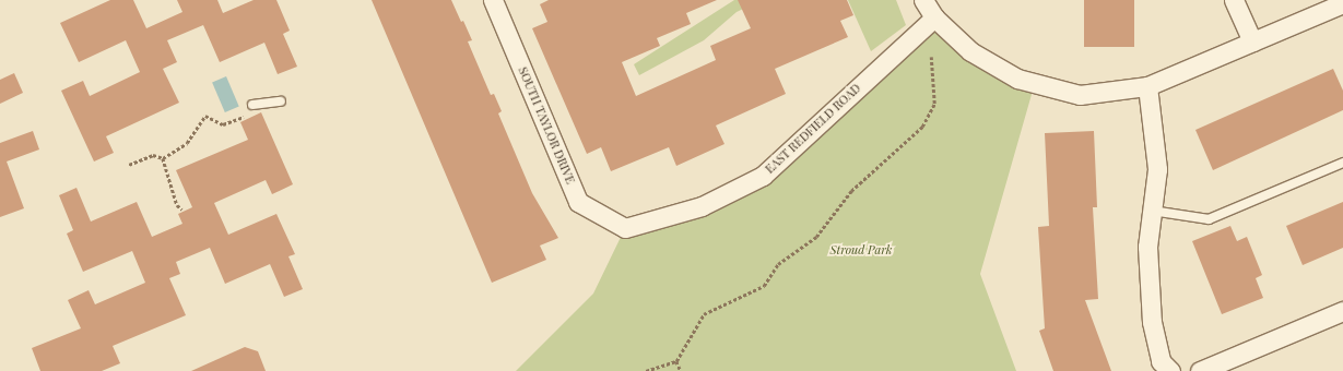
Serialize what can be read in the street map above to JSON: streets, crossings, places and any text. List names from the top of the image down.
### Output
{
  "streets": {
    "street": ["SOUTH TAYLOR DRIVE", "EAST REDFIELD ROAD"]
  },
  "crossings": [
    ["SOUTH TAYLOR DRIVE", "EAST REDFIELD ROAD"]
  ],
  "parks": ["Stroud Park"]
}
